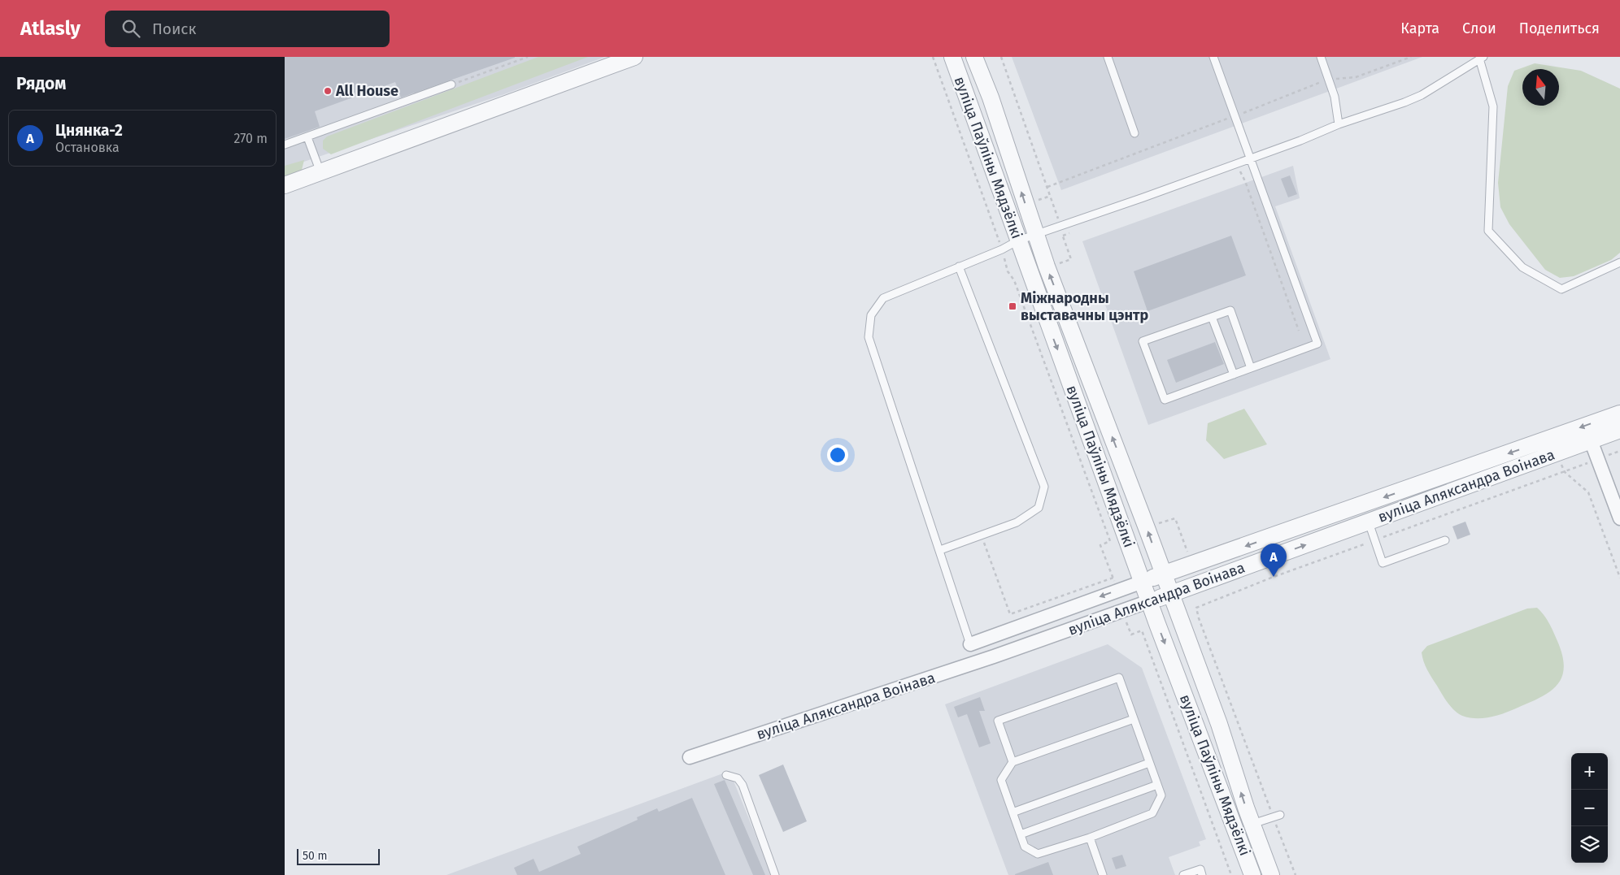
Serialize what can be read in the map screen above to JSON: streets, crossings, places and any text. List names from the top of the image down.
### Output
{
  "streets": {
    "street": ["вуліца Паўліны Мядзёлкі", "вуліца Аляксандра Воінава"]
  },
  "crossings": [
    ["вуліца Паўліны Мядзёлкі", "вуліца Аляксандра Воінава"]
  ],
  "places": {
    "other": ["All House"],
    "transit": ["Міжнародны выставачны цэнтр"]
  },
  "scale_bar": "50 m",
  "north": "top",
  "page": {
    "header": "Atlasly",
    "search": "Поиск",
    "nav": ["Карта", "Слои", "Поделиться"],
    "heading": "Рядом",
    "list": [
      {
        "mark": "A",
        "name": "Цнянка-2",
        "note": "Остановка",
        "value": "270 m"
      }
    ],
    "pins": "A",
    "map_buttons": ["+", "−"],
    "scale": "50 m"
  }
}
